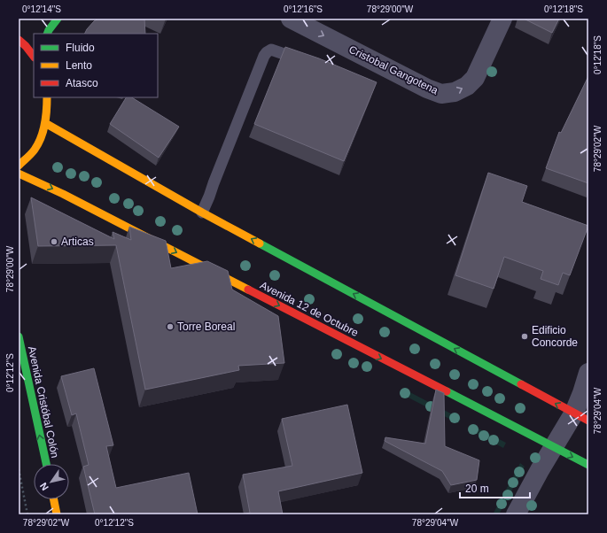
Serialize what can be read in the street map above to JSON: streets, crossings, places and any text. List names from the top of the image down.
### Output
{
  "streets": {
    "main road": ["Avenida 12 de Octubre", "Avenida Cristóbal Colón"],
    "street": ["Cristobal Gangotena"]
  },
  "one_way": ["Avenida Cristóbal Colón"],
  "places": ["Articas", "Torre Boreal", "Edificio Concorde"],
  "legend": ["Fluido", "Lento", "Atasco"],
  "scale_bar": "20 m",
  "north": "bottom left",
  "coordinates": [
    "0°12'14\"S",
    "0°12'16\"S",
    "78°29'00\"W",
    "0°12'18\"S",
    "78°29'02\"W",
    "0°12'12\"S",
    "78°29'04\"W"
  ]
}
